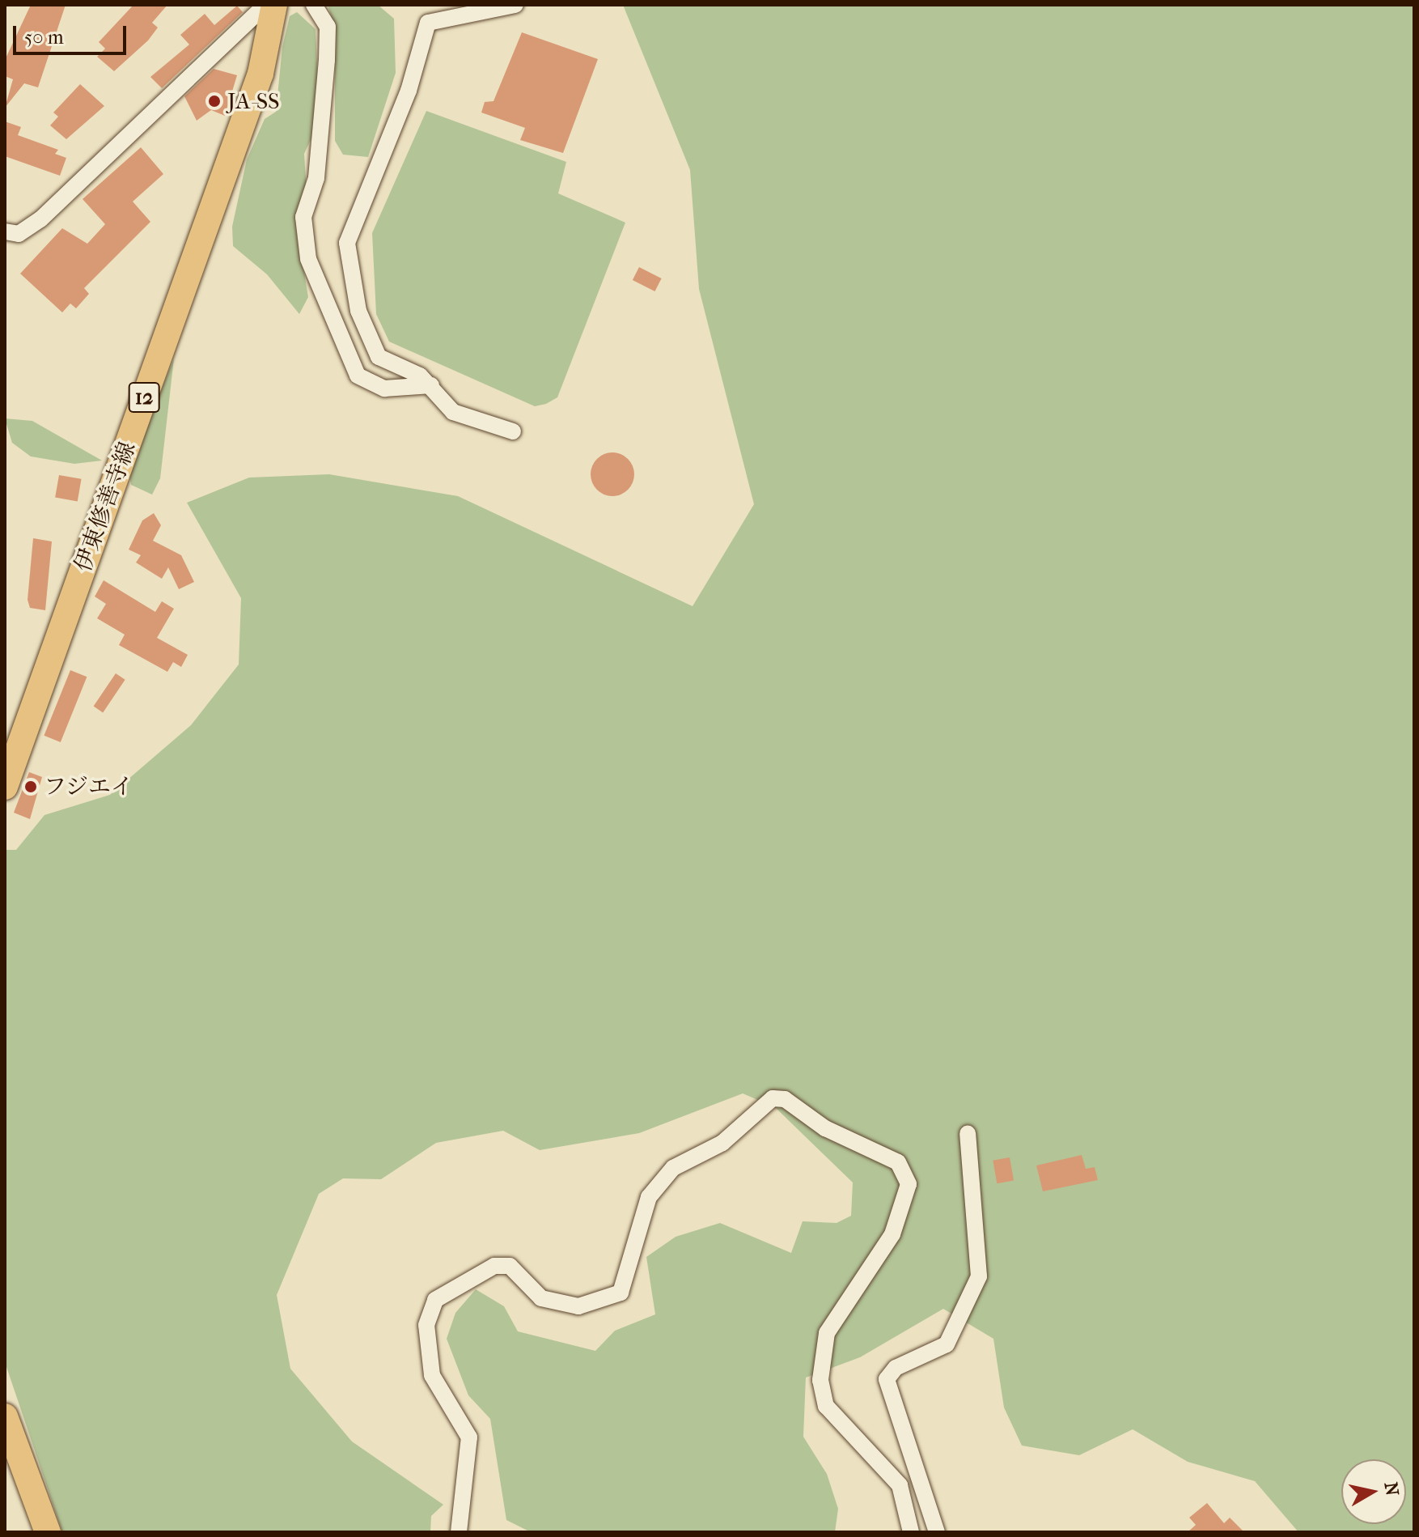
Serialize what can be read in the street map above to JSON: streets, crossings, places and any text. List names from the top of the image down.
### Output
{
  "streets": {
    "main road": ["12", "伊東修善寺線"]
  },
  "places": ["JA-SS", "フジエイ"],
  "scale_bar": "50 m",
  "north": "right"
}
